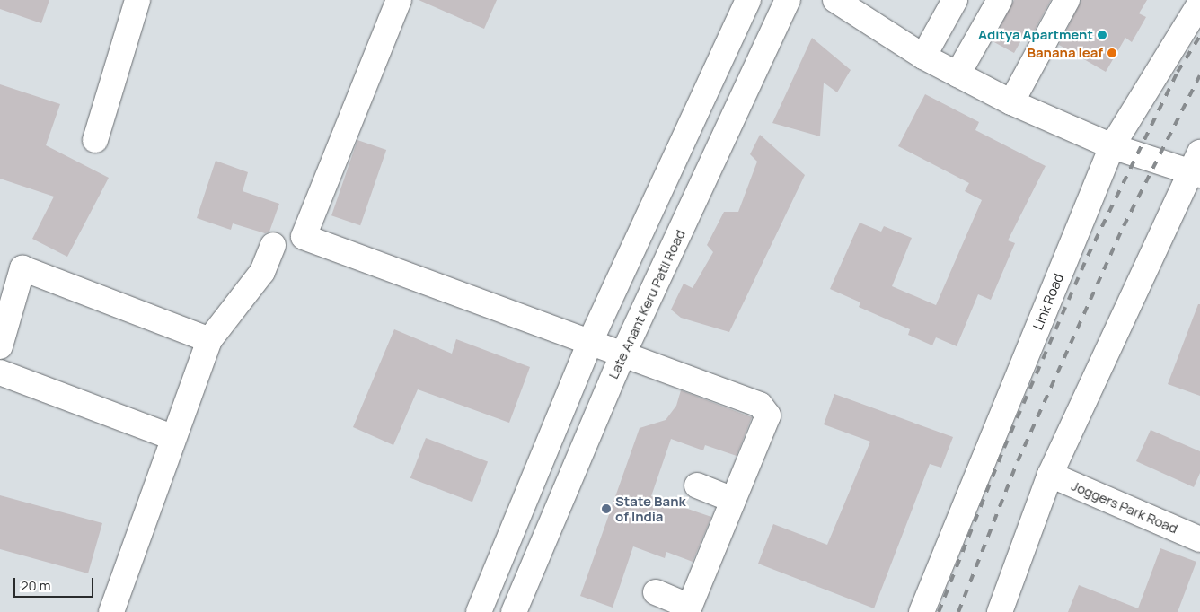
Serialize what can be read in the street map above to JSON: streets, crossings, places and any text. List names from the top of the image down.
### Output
{
  "streets": {
    "street": ["Link Road", "Late Anant Keru Patil Road", "Joggers Park Road"]
  },
  "places": ["Aditya Apartment", "Banana leaf", "State Bank of India"],
  "scale_bar": "20 m"
}
